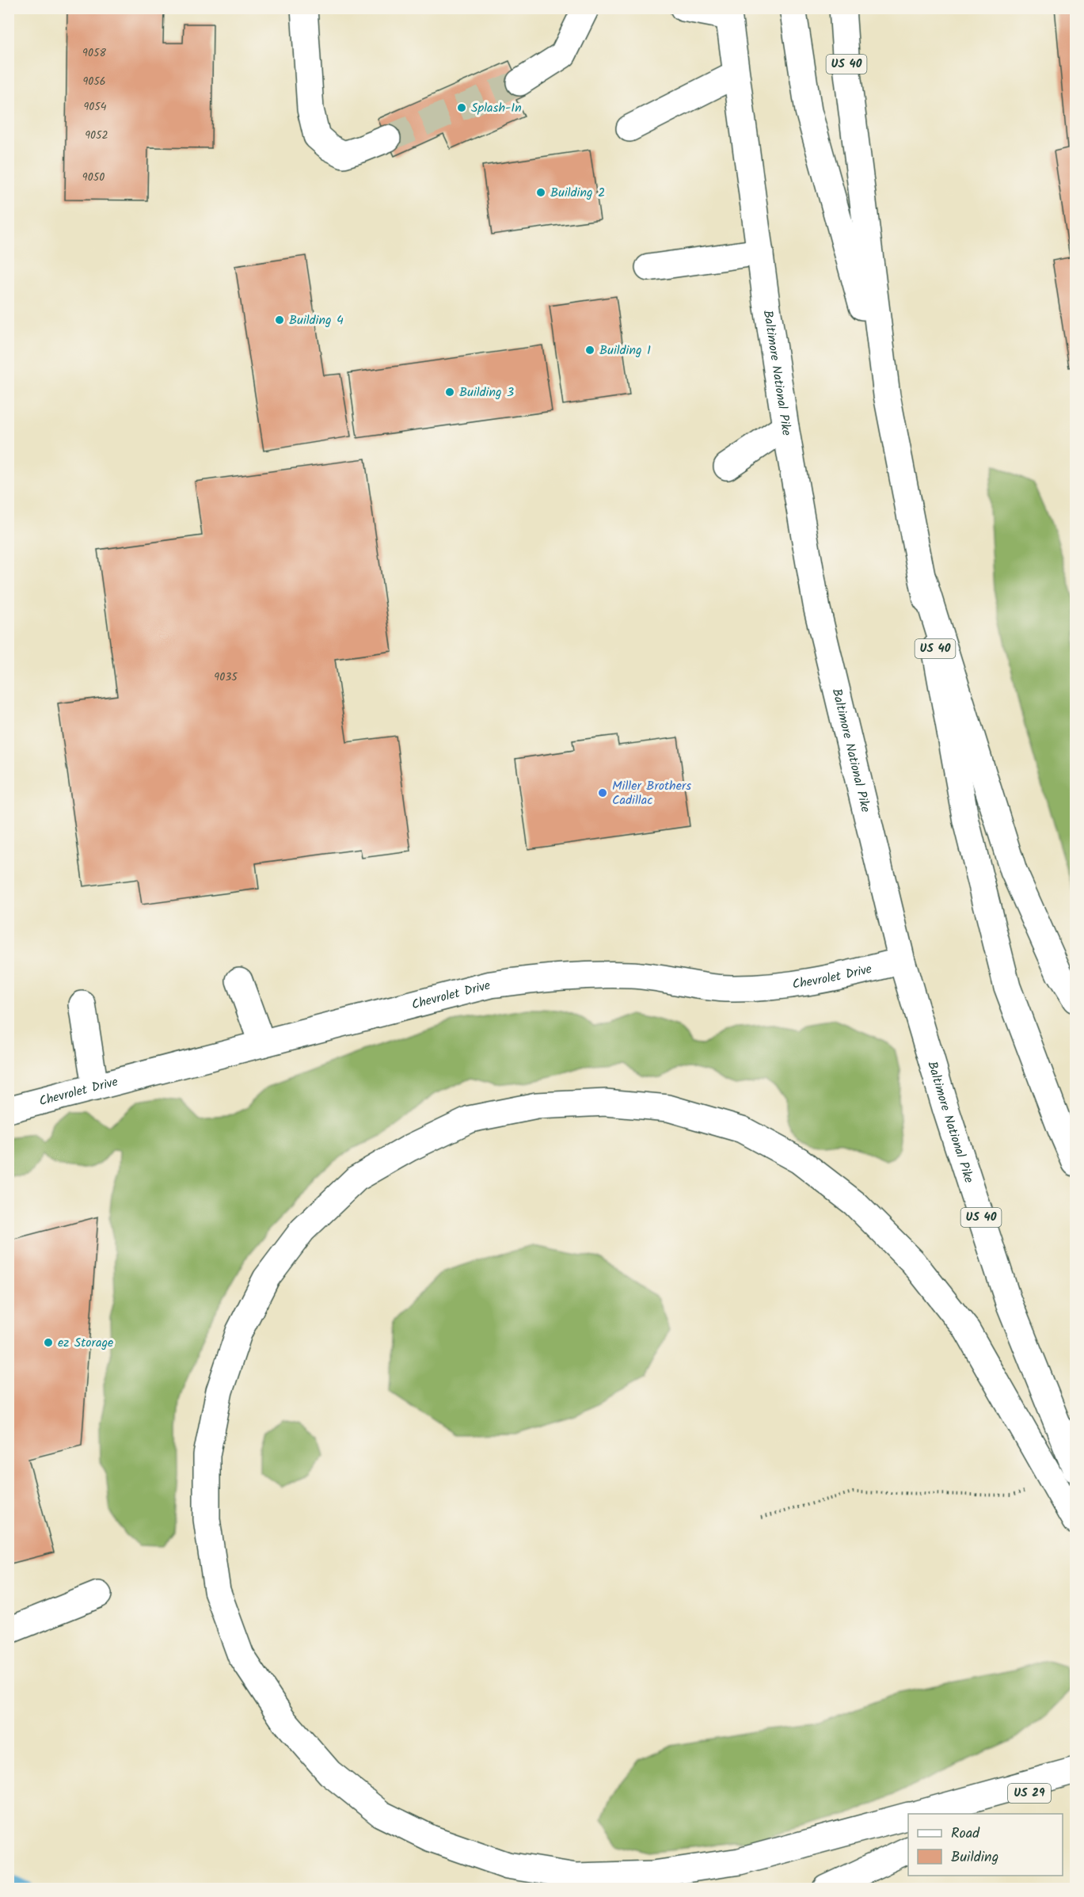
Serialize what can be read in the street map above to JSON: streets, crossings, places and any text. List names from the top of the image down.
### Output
{
  "streets": {
    "main road": [
      "US 40",
      "Baltimore National Pike",
      "Chevrolet Drive",
      "US 29"
    ]
  },
  "crossings": [
    ["Baltimore National Pike", "Chevrolet Drive"]
  ],
  "places": [
    "Splash-In",
    "Building 2",
    "Building 4",
    "Building 1",
    "Building 3",
    "Miller Brothers Cadillac",
    "ez Storage"
  ],
  "house_numbers": [
    "9058",
    "9056",
    "9054",
    "9052",
    "9050",
    "9035"
  ],
  "legend": ["Road", "Building"]
}
